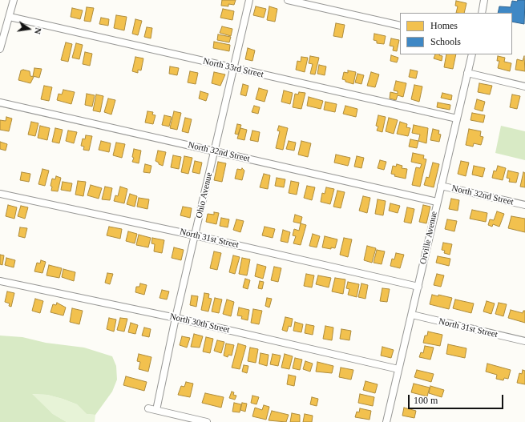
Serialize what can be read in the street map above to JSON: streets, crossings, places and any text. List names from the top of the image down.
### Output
{
  "streets": {
    "street": [
      "North 33rd Street",
      "North 32nd Street",
      "Ohio Avenue",
      "Orville Avenue",
      "North 31st Street",
      "North 30th Street"
    ]
  },
  "crossings": [
    ["North 33rd Street", "Ohio Avenue"],
    ["North 33rd Street", "Orville Avenue"],
    ["North 32nd Street", "Ohio Avenue"],
    ["North 32nd Street", "Orville Avenue"],
    ["Ohio Avenue", "North 31st Street"],
    ["Ohio Avenue", "North 30th Street"],
    ["Orville Avenue", "North 31st Street"],
    ["Orville Avenue", "North 30th Street"]
  ],
  "legend": ["Homes", "Schools"],
  "scale_bar": "100 m",
  "north": "right"
}
